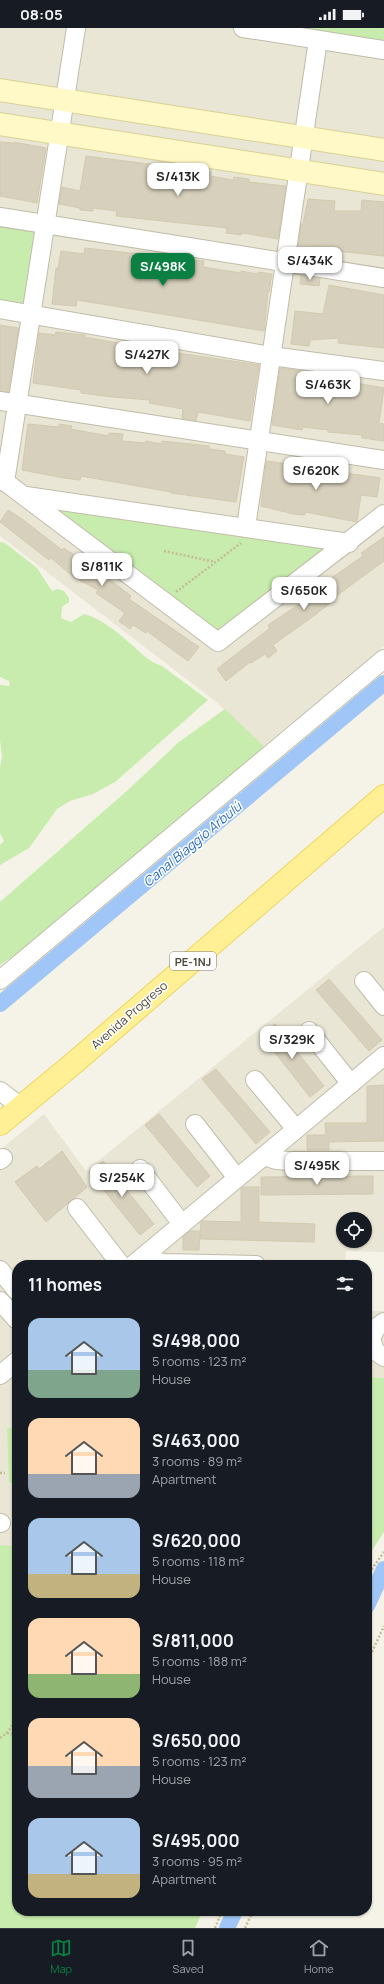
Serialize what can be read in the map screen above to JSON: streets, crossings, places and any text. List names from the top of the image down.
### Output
{
  "streets": {
    "main road": ["PE-1NJ", "Avenida Progreso"]
  },
  "water": ["Canal Biaggio Arbulú"],
  "page": {
    "status": "08:05",
    "price": [
      "S/413K",
      "S/434K",
      "S/498K",
      "S/427K",
      "S/463K",
      "S/620K",
      "S/811K",
      "S/650K",
      "S/329K",
      "S/495K",
      "S/254K"
    ],
    "heading": "11 homes",
    "list": [
      {
        "name": "S/498,000",
        "note": "5 rooms · 123 m² · House"
      },
      {
        "name": "S/463,000",
        "note": "3 rooms · 89 m² · Apartment"
      },
      {
        "name": "S/620,000",
        "note": "5 rooms · 118 m² · House"
      },
      {
        "name": "S/811,000",
        "note": "5 rooms · 188 m² · House"
      },
      {
        "name": "S/650,000",
        "note": "5 rooms · 123 m² · House"
      },
      {
        "name": "S/495,000",
        "note": "3 rooms · 95 m² · Apartment"
      }
    ],
    "tabs": ["Map", "Saved", "Home"]
  }
}
